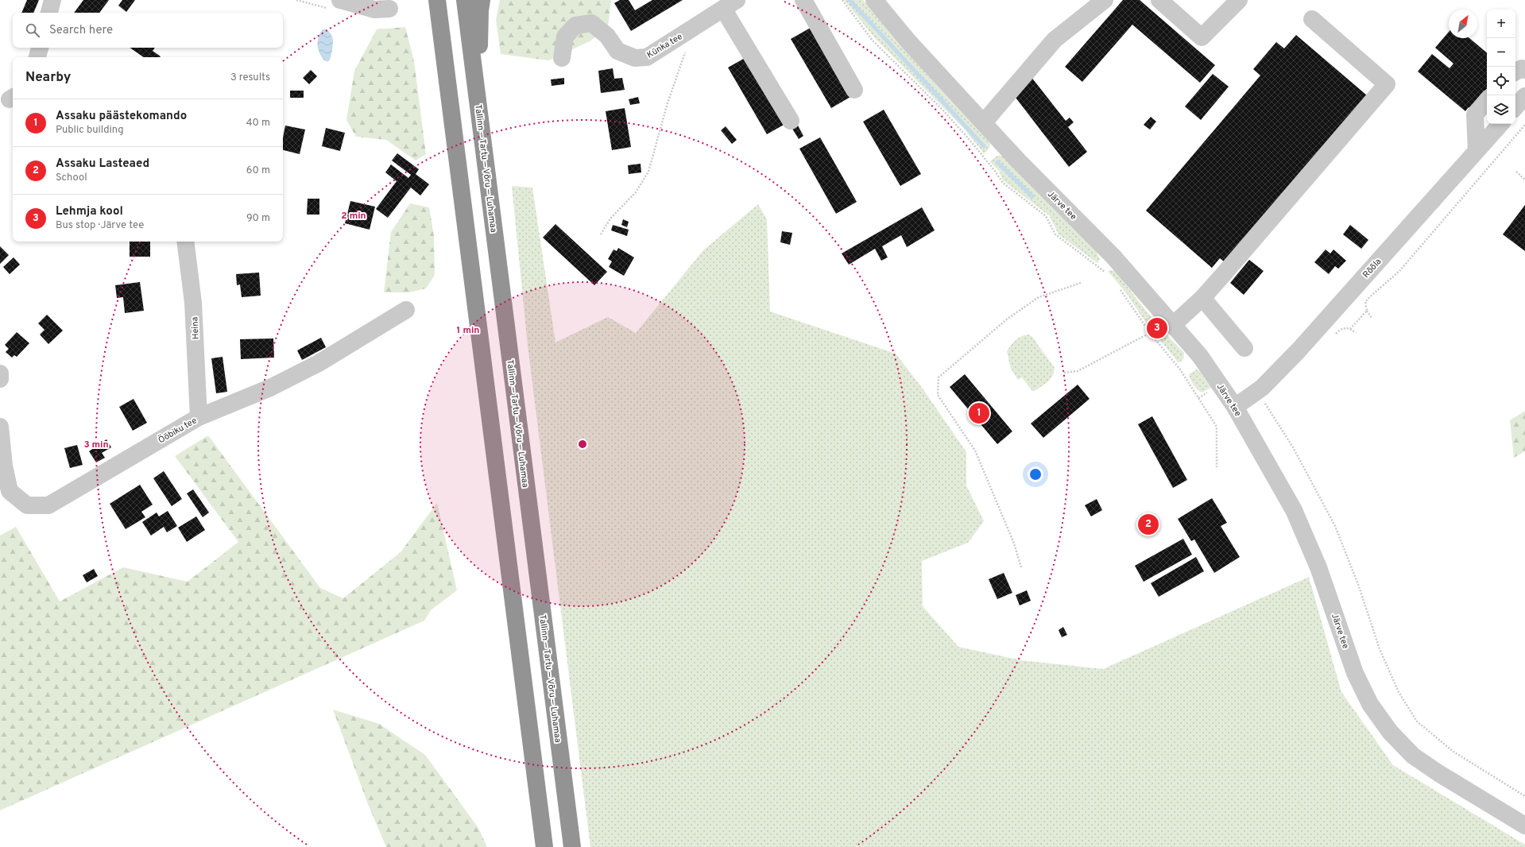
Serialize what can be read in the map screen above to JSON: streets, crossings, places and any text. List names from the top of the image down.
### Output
{
  "streets": {
    "highway": ["Tallinn — Tartu — Võru — Luhamaa"],
    "street": [
      "Künka tee",
      "Järve tee",
      "Rõõla",
      "Heina",
      "Ööbiku tee"
    ]
  },
  "crossings": [
    ["Järve tee", "Rõõla"],
    ["Heina", "Ööbiku tee"]
  ],
  "north": "top right",
  "page": {
    "map_buttons": ["+", "−"],
    "search": "Search here",
    "heading": ["Nearby", "3 results"],
    "list": [
      {
        "mark": "1",
        "name": "Assaku päästekomando",
        "note": "Public building",
        "value": "40 m"
      },
      {
        "mark": "2",
        "name": "Assaku Lasteaed",
        "note": "School",
        "value": "60 m"
      },
      {
        "mark": "3",
        "name": "Lehmja kool",
        "note": "Bus stop · Järve tee",
        "value": "90 m"
      }
    ],
    "pins": ["3", "1", "2"]
  },
  "rings": ["2 min", "1 min", "3 min"]
}
